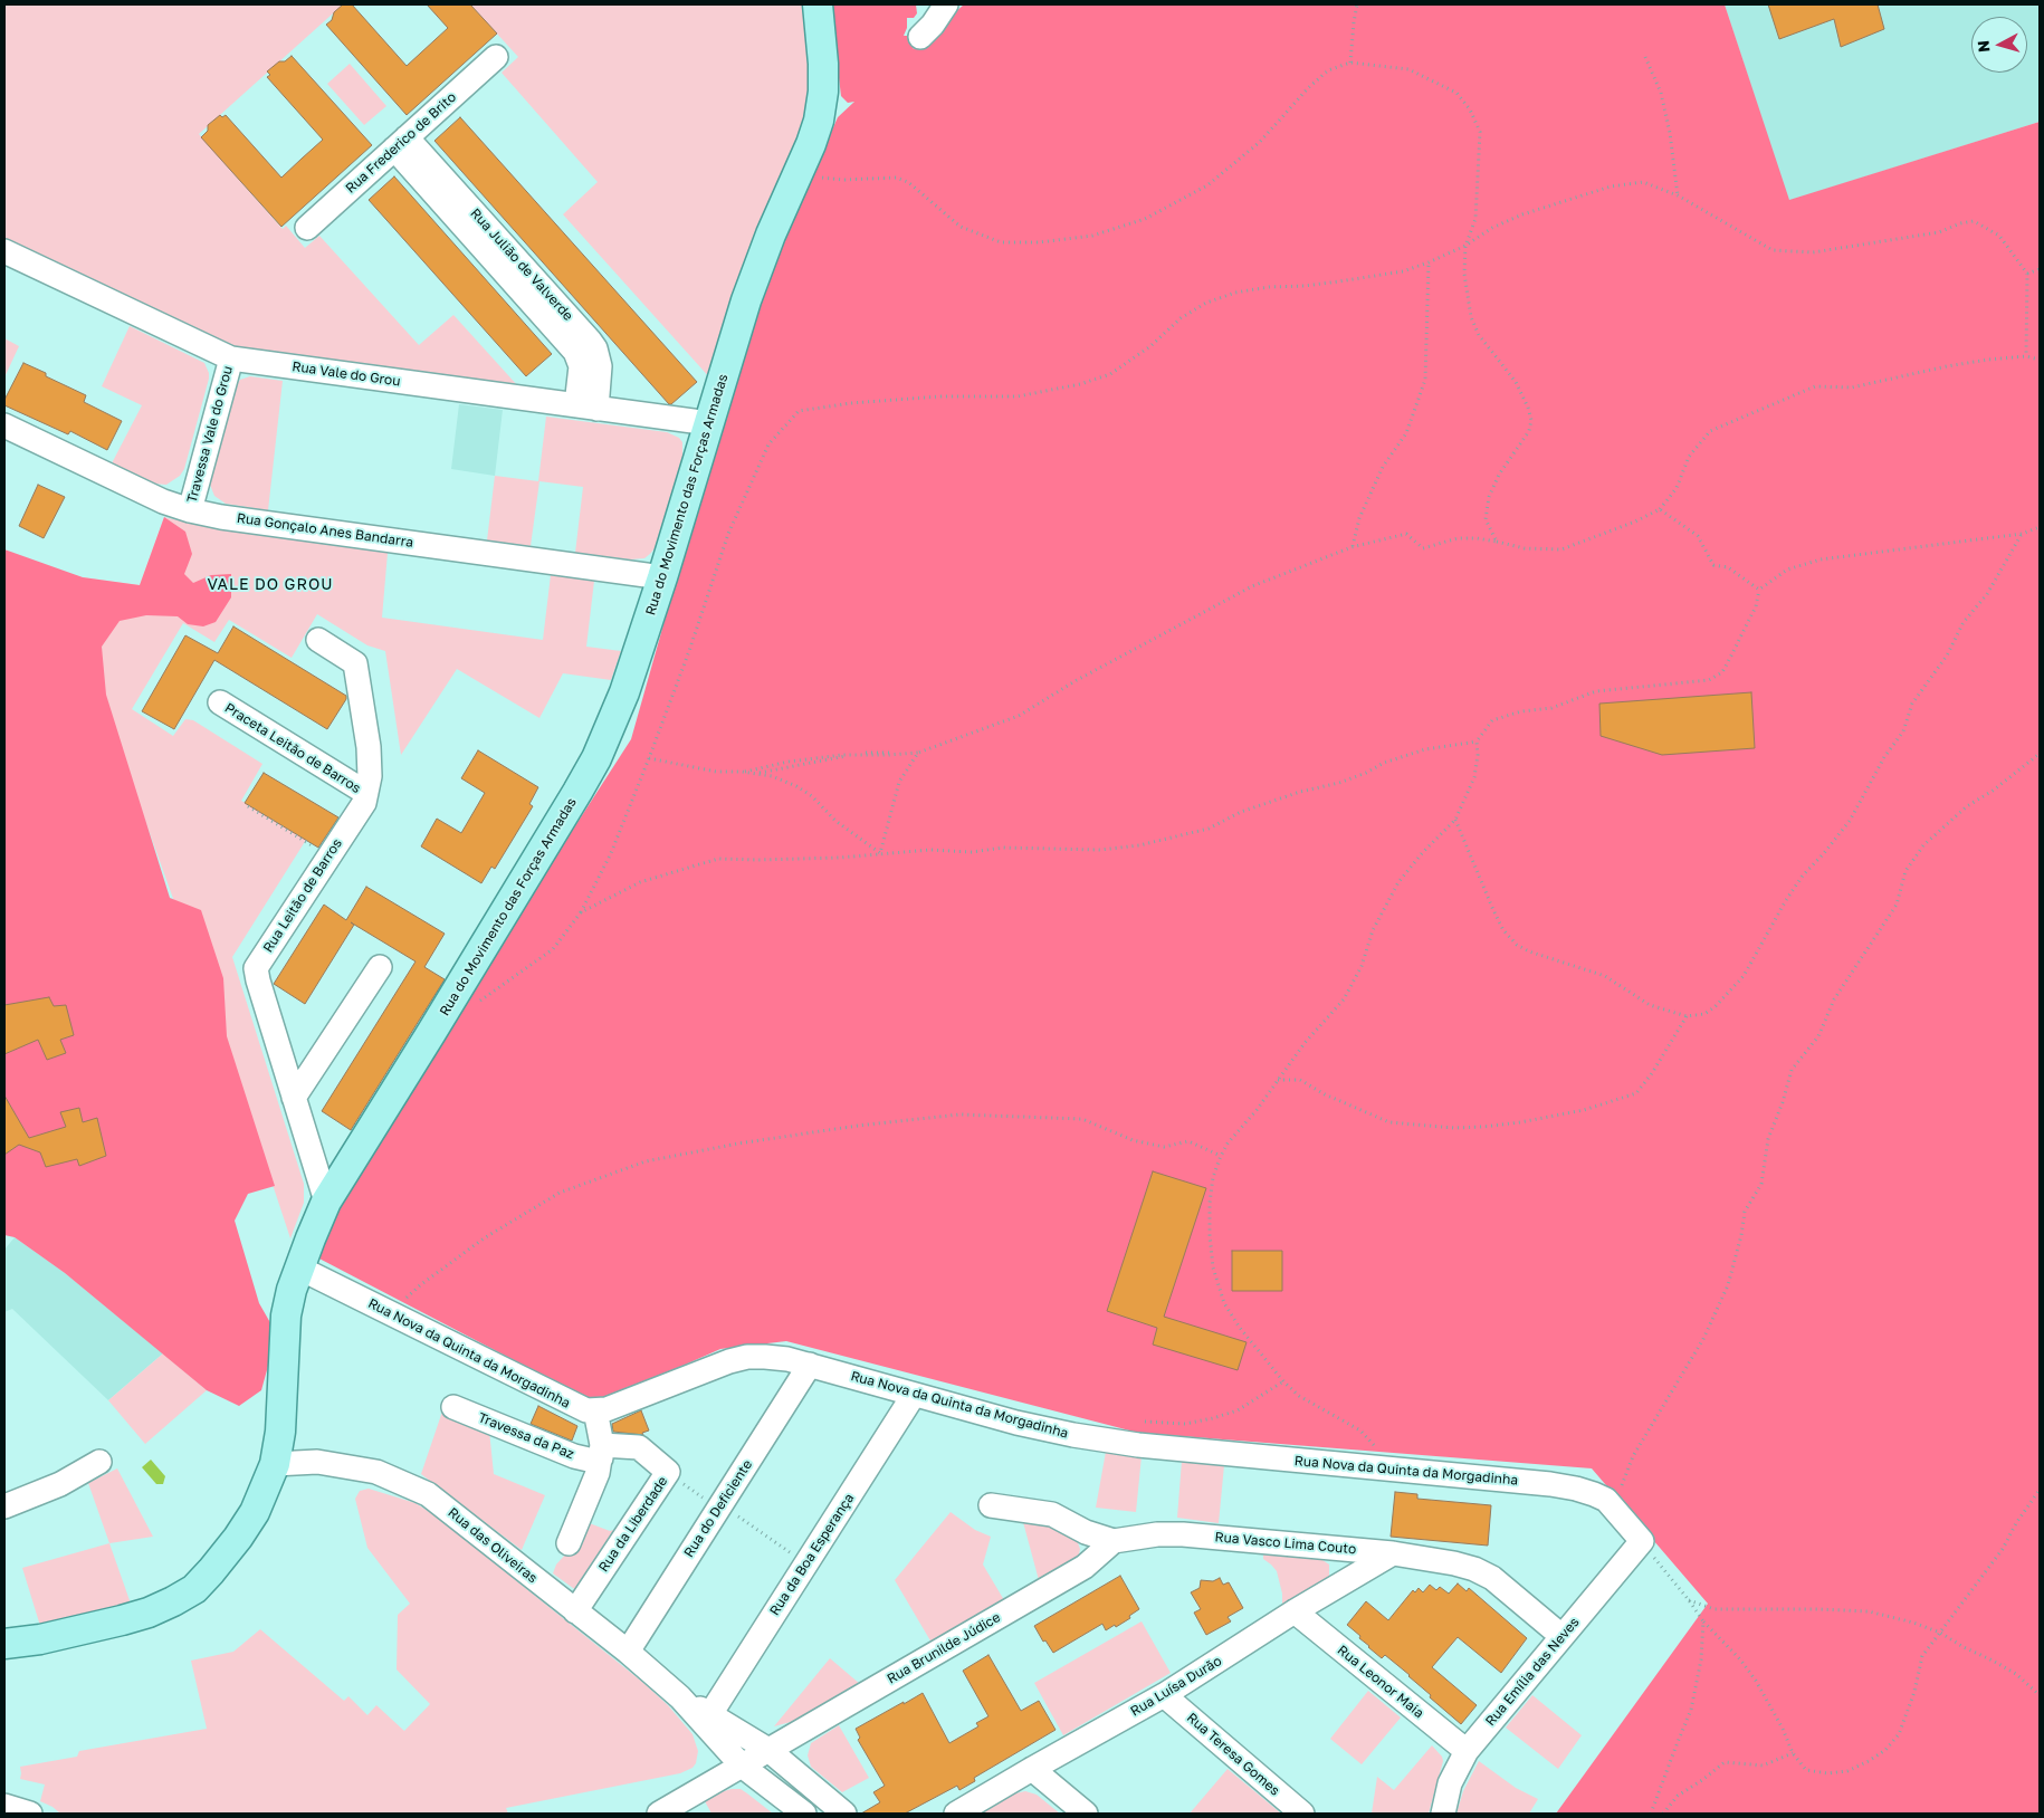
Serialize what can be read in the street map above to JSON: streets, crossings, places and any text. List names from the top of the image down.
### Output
{
  "streets": {
    "main road": ["Rua do Movimento das Forças Armadas"],
    "street": [
      "Rua Frederico de Brito",
      "Rua Julião de Valverde",
      "Rua Vale do Grou",
      "Travessa Vale do Grou",
      "Rua Gonçalo Anes Bandarra",
      "Praceta Leitão de Barros",
      "Rua Leitão de Barros",
      "Rua Nova da Quinta da Morgadinha",
      "Travessa da Paz",
      "Rua do Deficiente",
      "Rua da Liberdade",
      "Rua Vasco Lima Couto",
      "Rua das Oliveiras",
      "Rua da Boa Esperança",
      "Rua Brunilde Júdice",
      "Rua Emília das Neves",
      "Rua Leonor Maia",
      "Rua Luísa Durão",
      "Rua Teresa Gomes"
    ]
  },
  "crossings": [
    ["Rua Frederico de Brito", "Rua Julião de Valverde"],
    ["Rua Julião de Valverde", "Rua Vale do Grou"],
    ["Rua Vale do Grou", "Travessa Vale do Grou"],
    ["Rua Vale do Grou", "Rua do Movimento das Forças Armadas"],
    ["Travessa Vale do Grou", "Rua Gonçalo Anes Bandarra"],
    ["Rua do Movimento das Forças Armadas", "Rua Gonçalo Anes Bandarra"],
    ["Rua do Movimento das Forças Armadas", "Rua Leitão de Barros"],
    ["Rua do Movimento das Forças Armadas", "Rua Nova da Quinta da Morgadinha"],
    ["Rua do Movimento das Forças Armadas", "Rua das Oliveiras"],
    ["Praceta Leitão de Barros", "Rua Leitão de Barros"],
    ["Rua Nova da Quinta da Morgadinha", "Rua do Deficiente"],
    ["Rua Nova da Quinta da Morgadinha", "Rua da Boa Esperança"],
    ["Rua Nova da Quinta da Morgadinha", "Rua Emília das Neves"],
    ["Travessa da Paz", "Rua da Liberdade"],
    ["Rua do Deficiente", "Rua das Oliveiras"],
    ["Rua da Liberdade", "Rua das Oliveiras"],
    ["Rua Vasco Lima Couto", "Rua Brunilde Júdice"],
    ["Rua Vasco Lima Couto", "Rua Emília das Neves"],
    ["Rua Vasco Lima Couto", "Rua Luísa Durão"],
    ["Rua das Oliveiras", "Rua da Boa Esperança"],
    ["Rua das Oliveiras", "Rua Brunilde Júdice"],
    ["Rua Emília das Neves", "Rua Leonor Maia"],
    ["Rua Leonor Maia", "Rua Luísa Durão"],
    ["Rua Luísa Durão", "Rua Teresa Gomes"]
  ],
  "districts": ["VALE DO GROU"],
  "north": "left"
}
